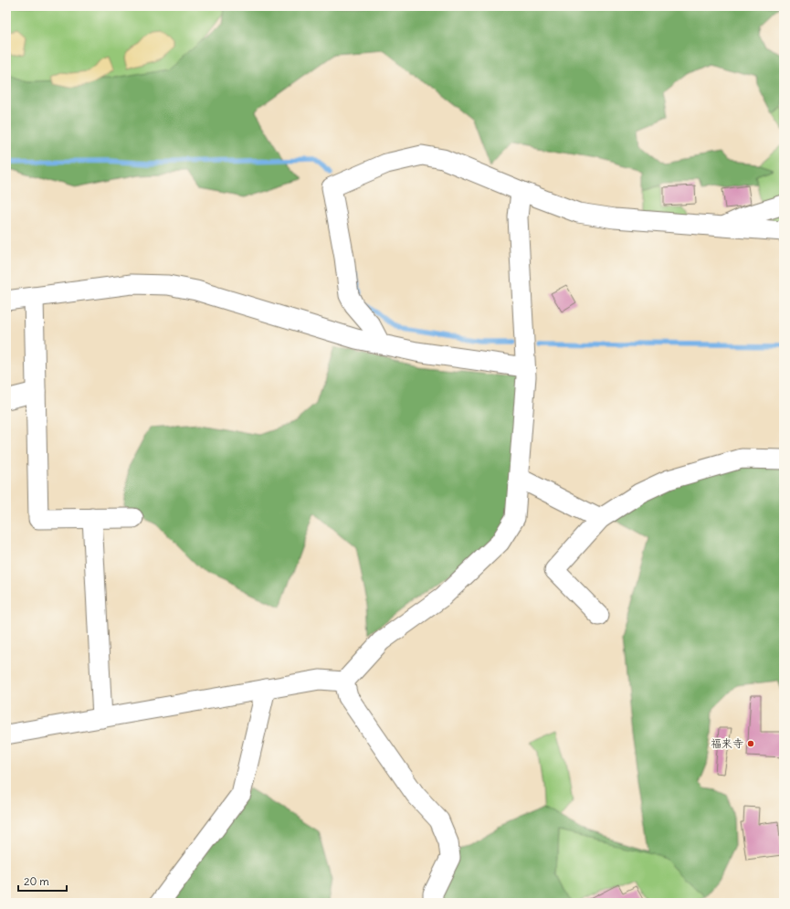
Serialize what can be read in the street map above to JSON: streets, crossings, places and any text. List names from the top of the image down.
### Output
{
  "places": ["福来寺"],
  "scale_bar": "20 m"
}
